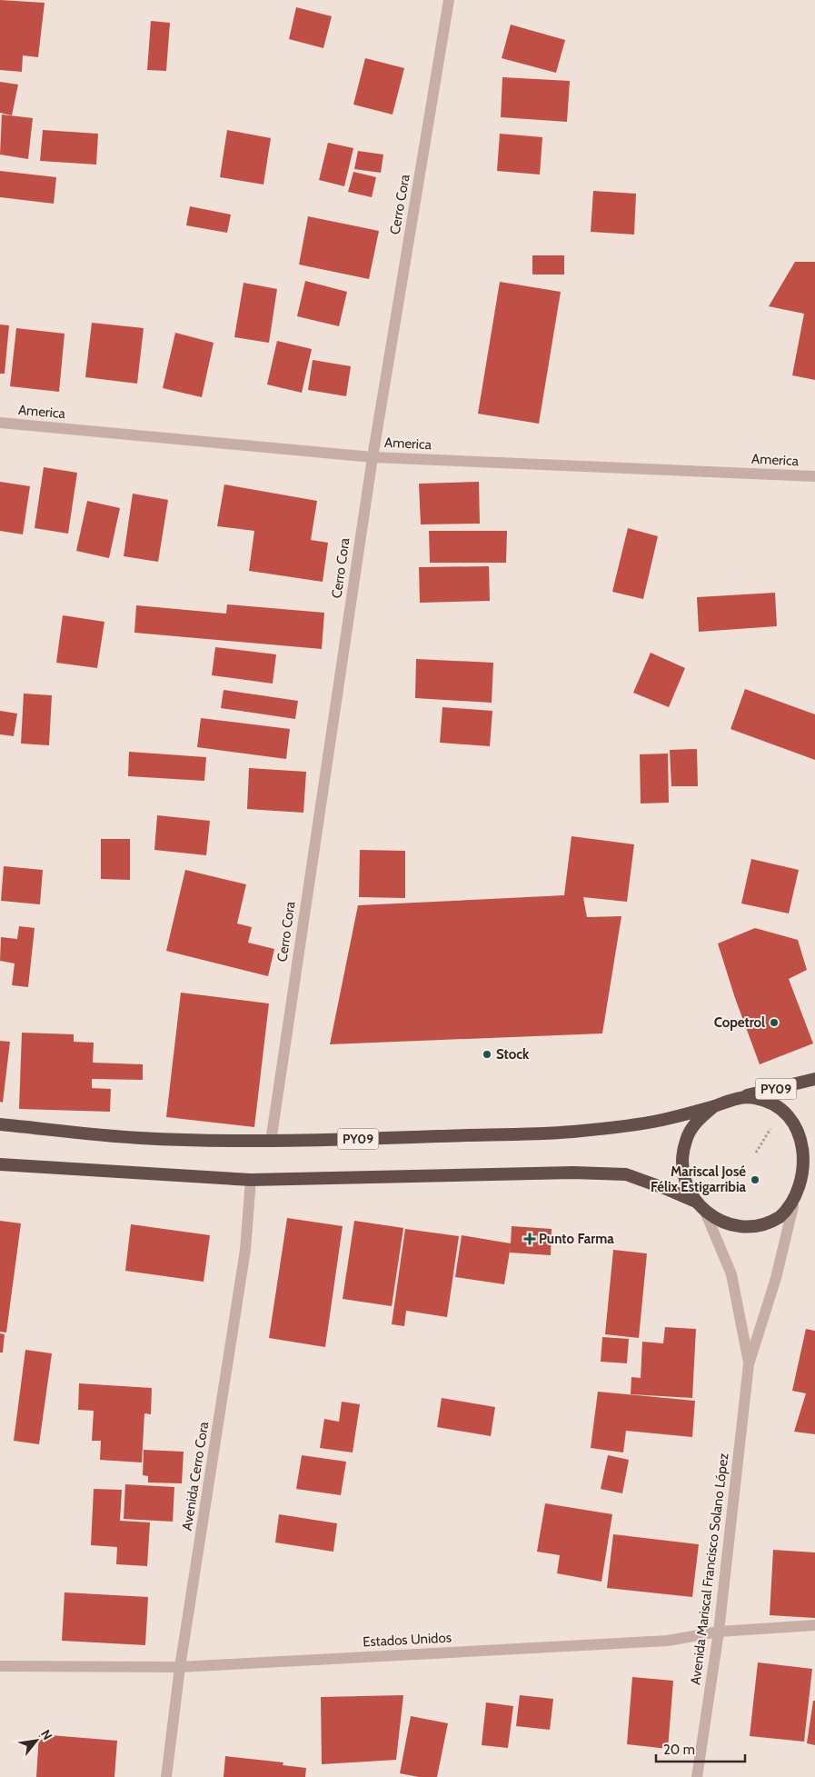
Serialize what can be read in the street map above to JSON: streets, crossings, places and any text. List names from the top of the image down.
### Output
{
  "streets": {
    "highway": ["PY09"],
    "street": [
      "Cerro Cora",
      "America",
      "Avenida Cerro Cora",
      "Avenida Mariscal Francisco Solano López",
      "Estados Unidos"
    ]
  },
  "crossings": [
    ["Cerro Cora", "America"],
    ["Cerro Cora", "PY09"],
    ["PY09", "Avenida Cerro Cora"],
    ["Avenida Cerro Cora", "Estados Unidos"],
    ["Avenida Mariscal Francisco Solano López", "Estados Unidos"]
  ],
  "places": {
    "other": ["Copetrol", "Stock", "Mariscal José Félix Estigarribia"],
    "health": ["Punto Farma"]
  },
  "scale_bar": "20 m",
  "north": "top right"
}
